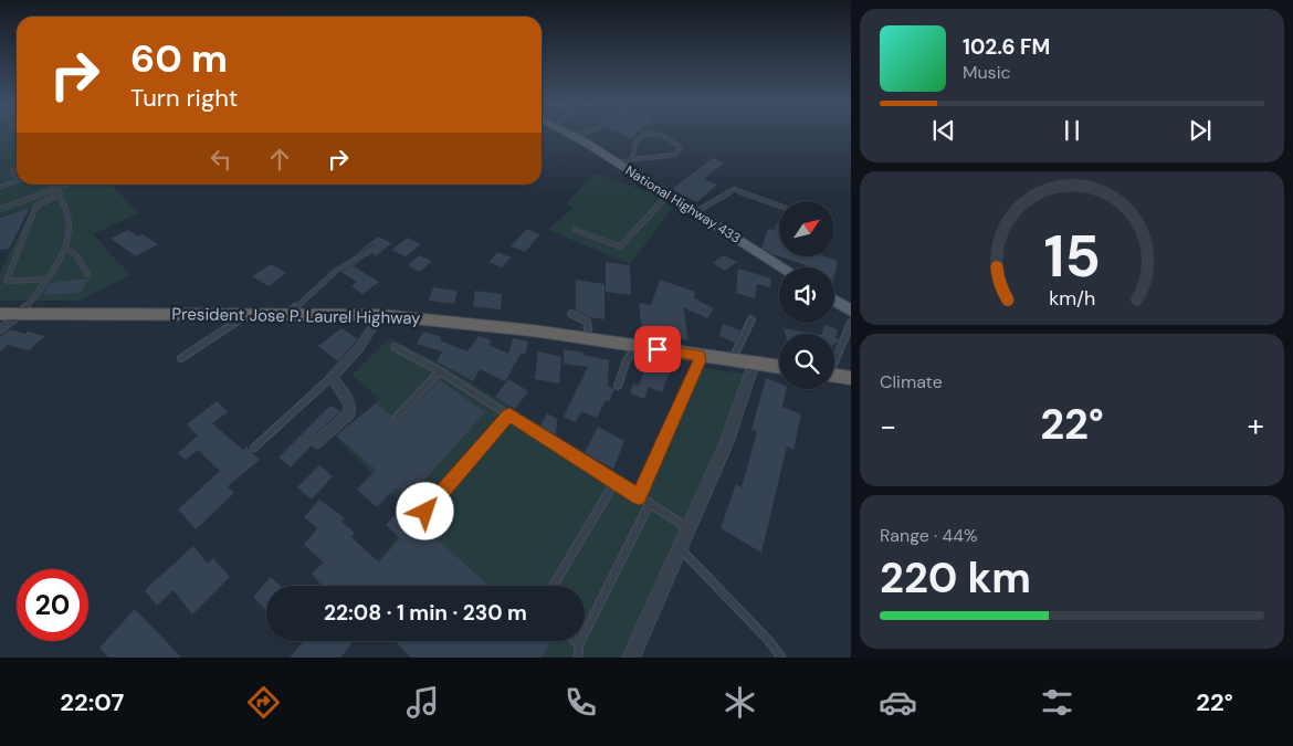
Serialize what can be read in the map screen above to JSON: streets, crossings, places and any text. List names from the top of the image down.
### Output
{
  "streets": {
    "highway": ["President Jose P. Laurel Highway"],
    "main road": ["National Highway 433"]
  },
  "north": "top right",
  "page": {
    "turn": ["60 m", "Turn right"],
    "song": ["102.6 FM", "Music"],
    "tile": [
      "Climate",
      ["Range · 44%", "220 km"]
    ],
    "heat": ["−", "22°", "+"],
    "limit": "20",
    "trip": "22:08 · 1 min · 230 m",
    "tabs": ["22:07", "22°"],
    "gauge": ["15", "km/h"]
  }
}
